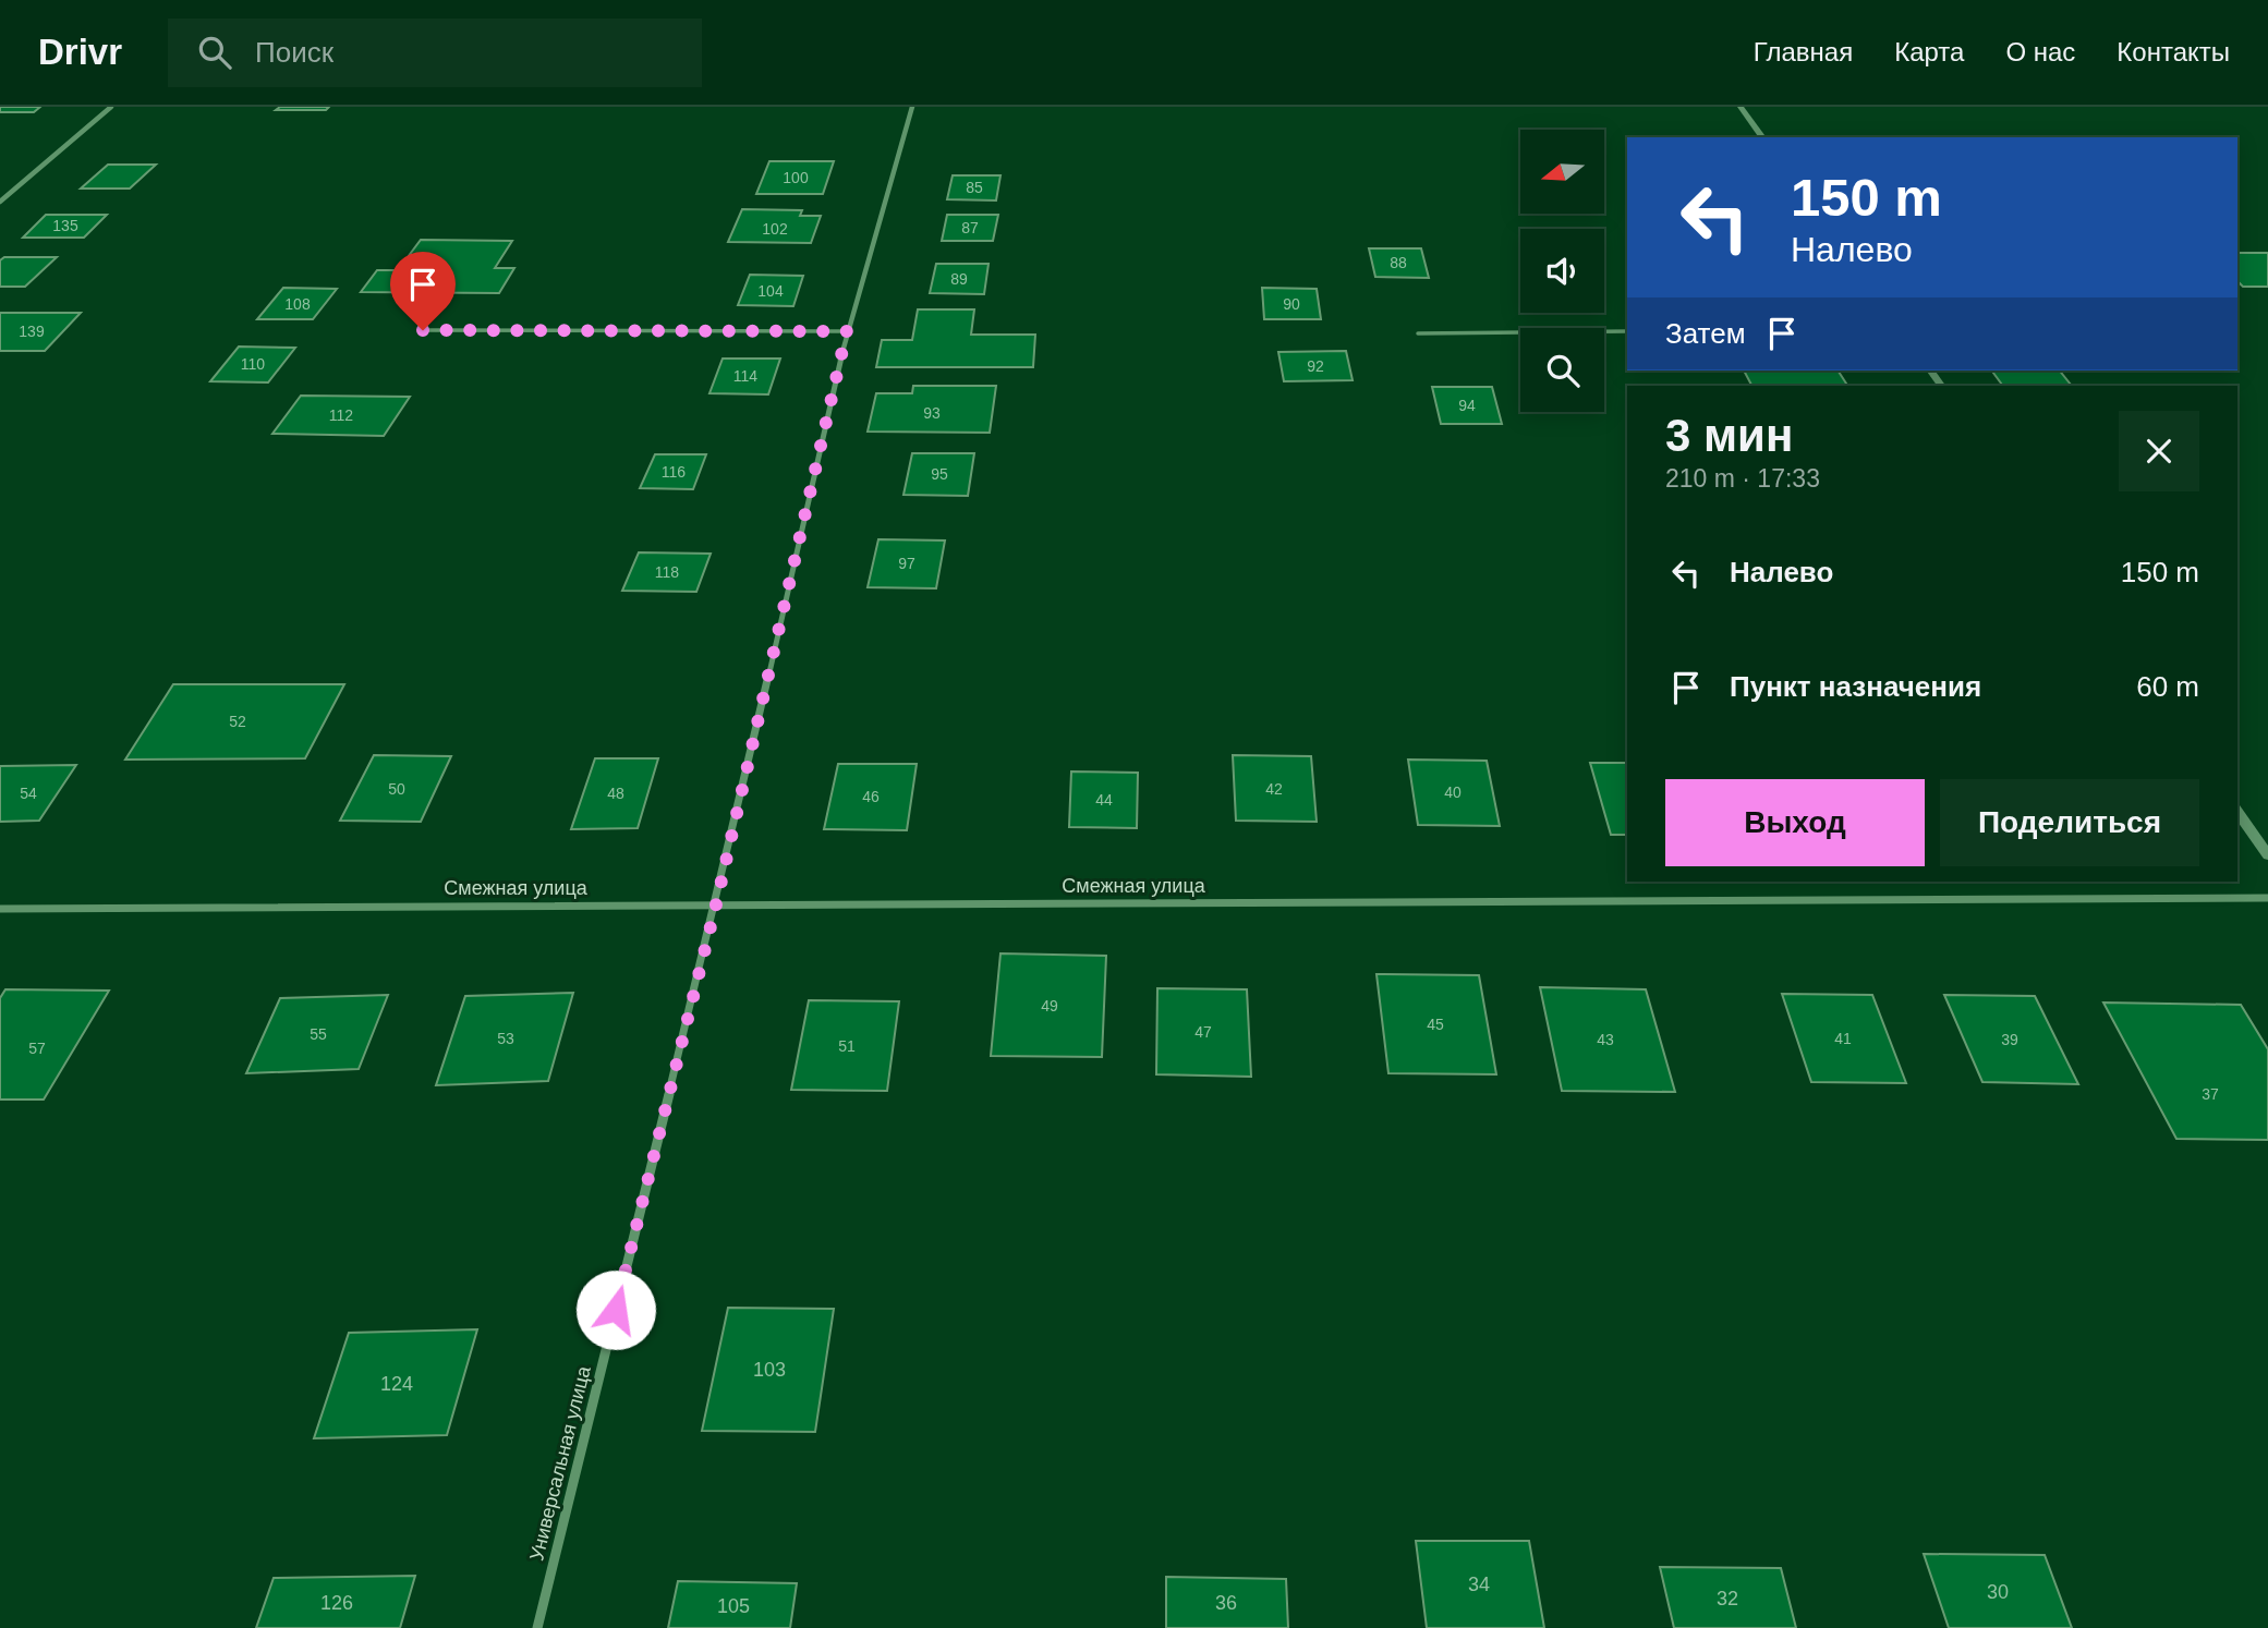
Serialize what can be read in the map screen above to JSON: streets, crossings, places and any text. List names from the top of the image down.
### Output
{
  "streets": {
    "street": ["Смежная улица", "Универсальная улица"]
  },
  "crossings": [
    ["Смежная улица", "Универсальная улица"]
  ],
  "house_numbers": [
    "100",
    "85",
    "135",
    "87",
    "102",
    "88",
    "89",
    "104",
    "108",
    "90",
    "139",
    "110",
    "92",
    "114",
    "94",
    "93",
    "112",
    "116",
    "95",
    "97",
    "118",
    "52",
    "50",
    "42",
    "40",
    "54",
    "48",
    "46",
    "44",
    "49",
    "45",
    "47",
    "55",
    "53",
    "41",
    "43",
    "39",
    "51",
    "57",
    "37",
    "103",
    "124",
    "34",
    "30",
    "32",
    "126",
    "36",
    "105"
  ],
  "north": "left",
  "page": {
    "header": "Drivr",
    "search": "Поиск",
    "nav": [
      "Главная",
      "Карта",
      "О нас",
      "Контакты"
    ],
    "turn": ["150 m", "Налево"],
    "then": "Затем",
    "heading": ["3 мин", "210 m · 17:33"],
    "list": [
      {
        "name": "Налево",
        "value": "150 m"
      },
      {
        "name": "Пункт назначения",
        "value": "60 m"
      }
    ],
    "buttons": ["Выход", "Поделиться"]
  }
}
